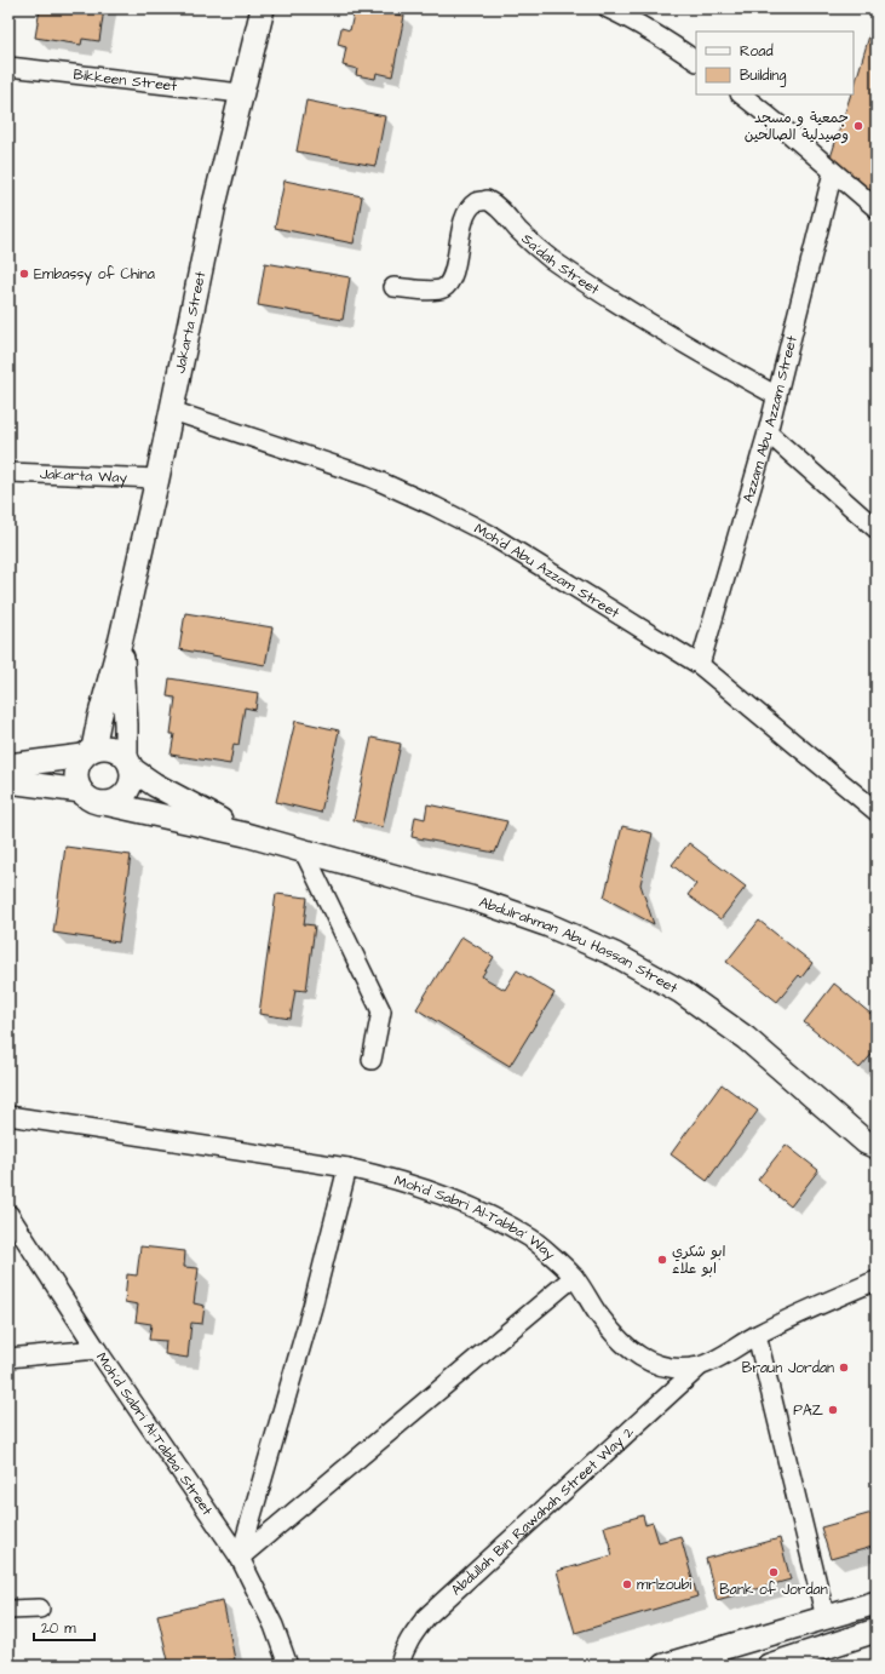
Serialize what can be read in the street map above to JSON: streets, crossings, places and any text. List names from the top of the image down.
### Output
{
  "streets": {
    "street": [
      "Bikkeen Street",
      "Sa'dah Street",
      "Jakarta Street",
      "Azzam Abu Azzam Street",
      "Jakarta Way",
      "Moh'd Abu Azzam Street",
      "Abdulrahman Abu Hassan Street",
      "Moh'd Sabri Al-Tabba' Way",
      "Moh'd Sabri Al-Tabba' Street",
      "Abdullah Bin Rawahah Street Way 2"
    ]
  },
  "crossings": [
    ["Bikkeen Street", "Jakarta Street"],
    ["Sa'dah Street", "Azzam Abu Azzam Street"],
    ["Jakarta Street", "Jakarta Way"],
    ["Jakarta Street", "Moh'd Abu Azzam Street"],
    ["Jakarta Street", "Abdulrahman Abu Hassan Street"],
    ["Azzam Abu Azzam Street", "Moh'd Abu Azzam Street"],
    ["Moh'd Sabri Al-Tabba' Way", "Abdullah Bin Rawahah Street Way 2"]
  ],
  "places": [
    "جمعية و مسجد وصيدلية الصالحين",
    "Embassy of China",
    "ابو شكري ابو علاء",
    "Braun Jordan",
    "PAZ",
    "Bank of Jordan",
    "mrlzoubi"
  ],
  "legend": ["Road", "Building"],
  "scale_bar": "20 m"
}
